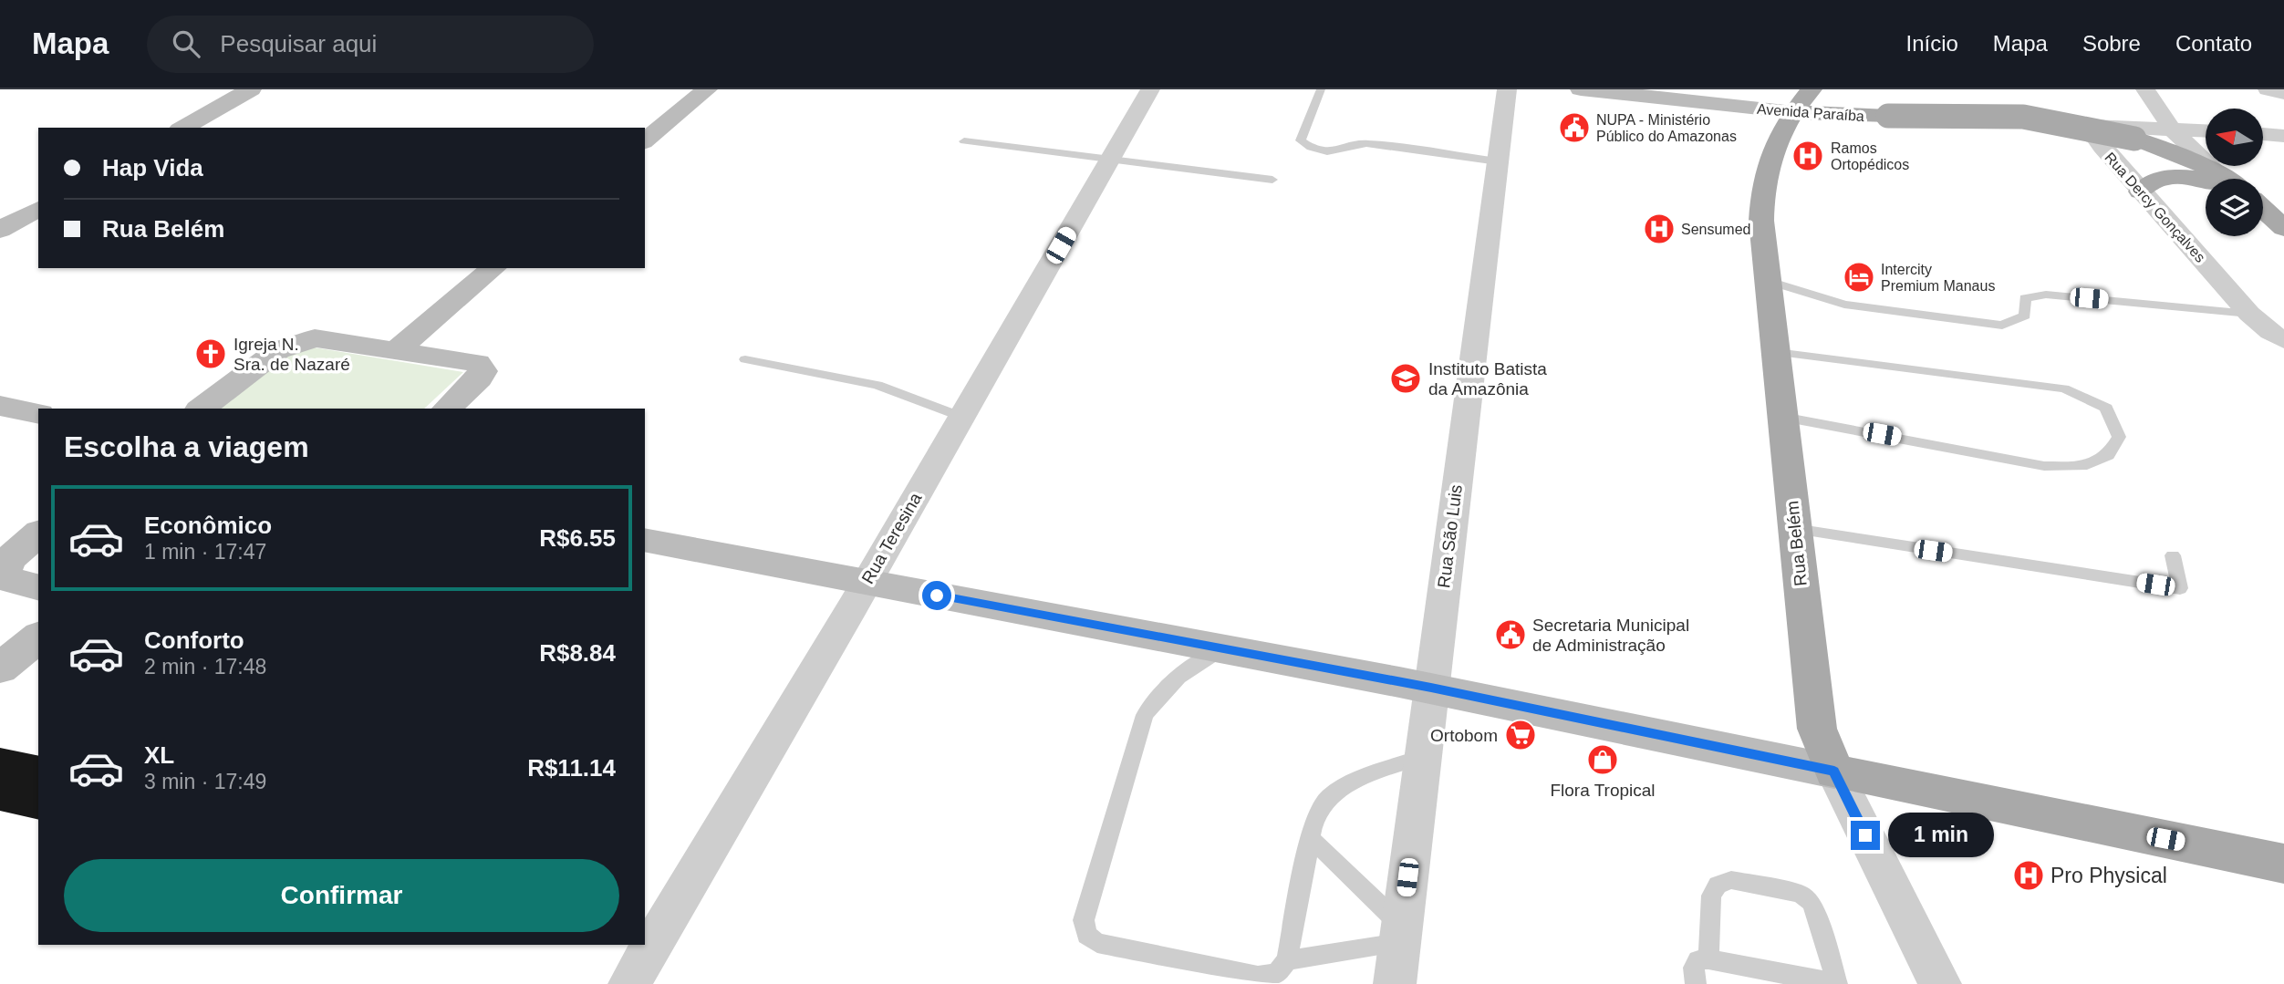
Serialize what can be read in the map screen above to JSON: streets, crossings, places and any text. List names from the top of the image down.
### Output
{
  "streets": {
    "main road": ["Avenida Paraíba", "Rua Belém"],
    "street": ["Rua Dercy Gonçalves", "Rua São Luis", "Rua Teresina"]
  },
  "crossings": [
    ["Avenida Paraíba", "Rua Belém"]
  ],
  "places": {
    "public building": ["NUPA - Ministério Público do Amazonas", "Secretaria Municipal de Administração"],
    "hospital": ["Ramos Ortopédicos", "Sensumed", "Pro Physical"],
    "hotel": ["Intercity Premium Manaus"],
    "church": ["Igreja N. Sra. de Nazaré"],
    "school or university": ["Instituto Batista da Amazônia"],
    "supermarket": ["Ortobom"],
    "shop": ["Flora Tropical"]
  },
  "north": "left",
  "page": {
    "header": "Mapa",
    "search": "Pesquisar aqui",
    "nav": [
      "Início",
      "Mapa",
      "Sobre",
      "Contato"
    ],
    "banner": ["Hap Vida", "Rua Belém"],
    "heading": "Escolha a viagem",
    "list": [
      {
        "name": "Econômico",
        "note": "1 min · 17:47",
        "value": "R$6.55"
      },
      {
        "name": "Conforto",
        "note": "2 min · 17:48",
        "value": "R$8.84"
      },
      {
        "name": "XL",
        "note": "3 min · 17:49",
        "value": "R$11.14"
      }
    ],
    "bubble": "1 min",
    "buttons": "Confirmar"
  }
}
